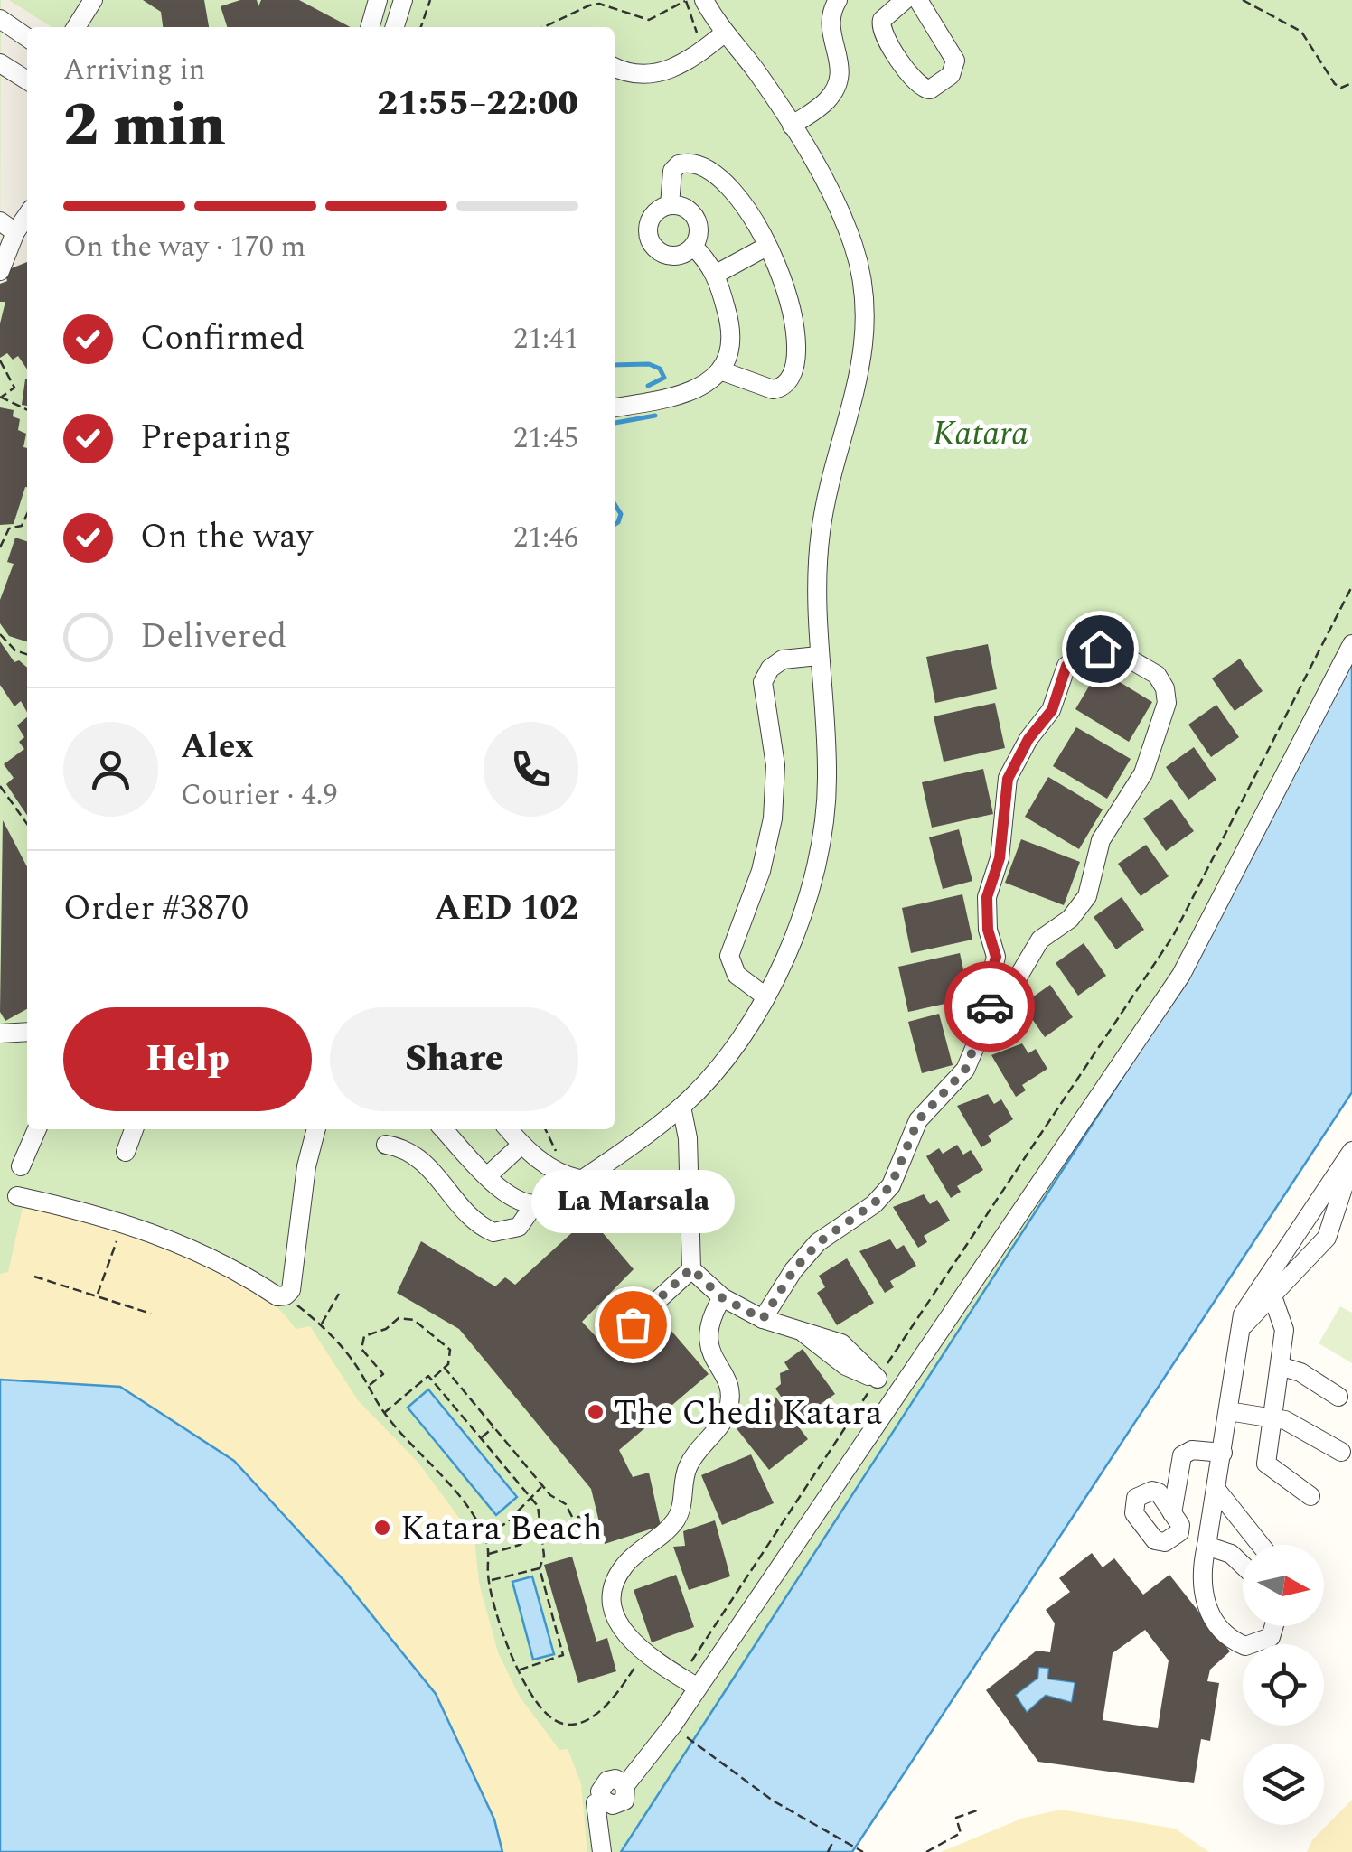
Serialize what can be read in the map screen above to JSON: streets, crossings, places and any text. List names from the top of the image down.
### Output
{
  "parks": ["Katara"],
  "places": ["La Marsala", "The Chedi Katara", "Katara Beach"],
  "north": "right",
  "page": {
    "heading": ["2 min", "Arriving in", "21:55–22:00"],
    "panel": [
      "Alex",
      "Courier · 4.9",
      "Order #3870",
      "AED 102"
    ],
    "bar": "On the way · 170 m",
    "list": [
      ["Confirmed", "21:41"],
      ["Preparing", "21:45"],
      ["On the way", "21:46"],
      "Delivered"
    ],
    "buttons": ["Help", "Share"],
    "bubble": "La Marsala"
  }
}
